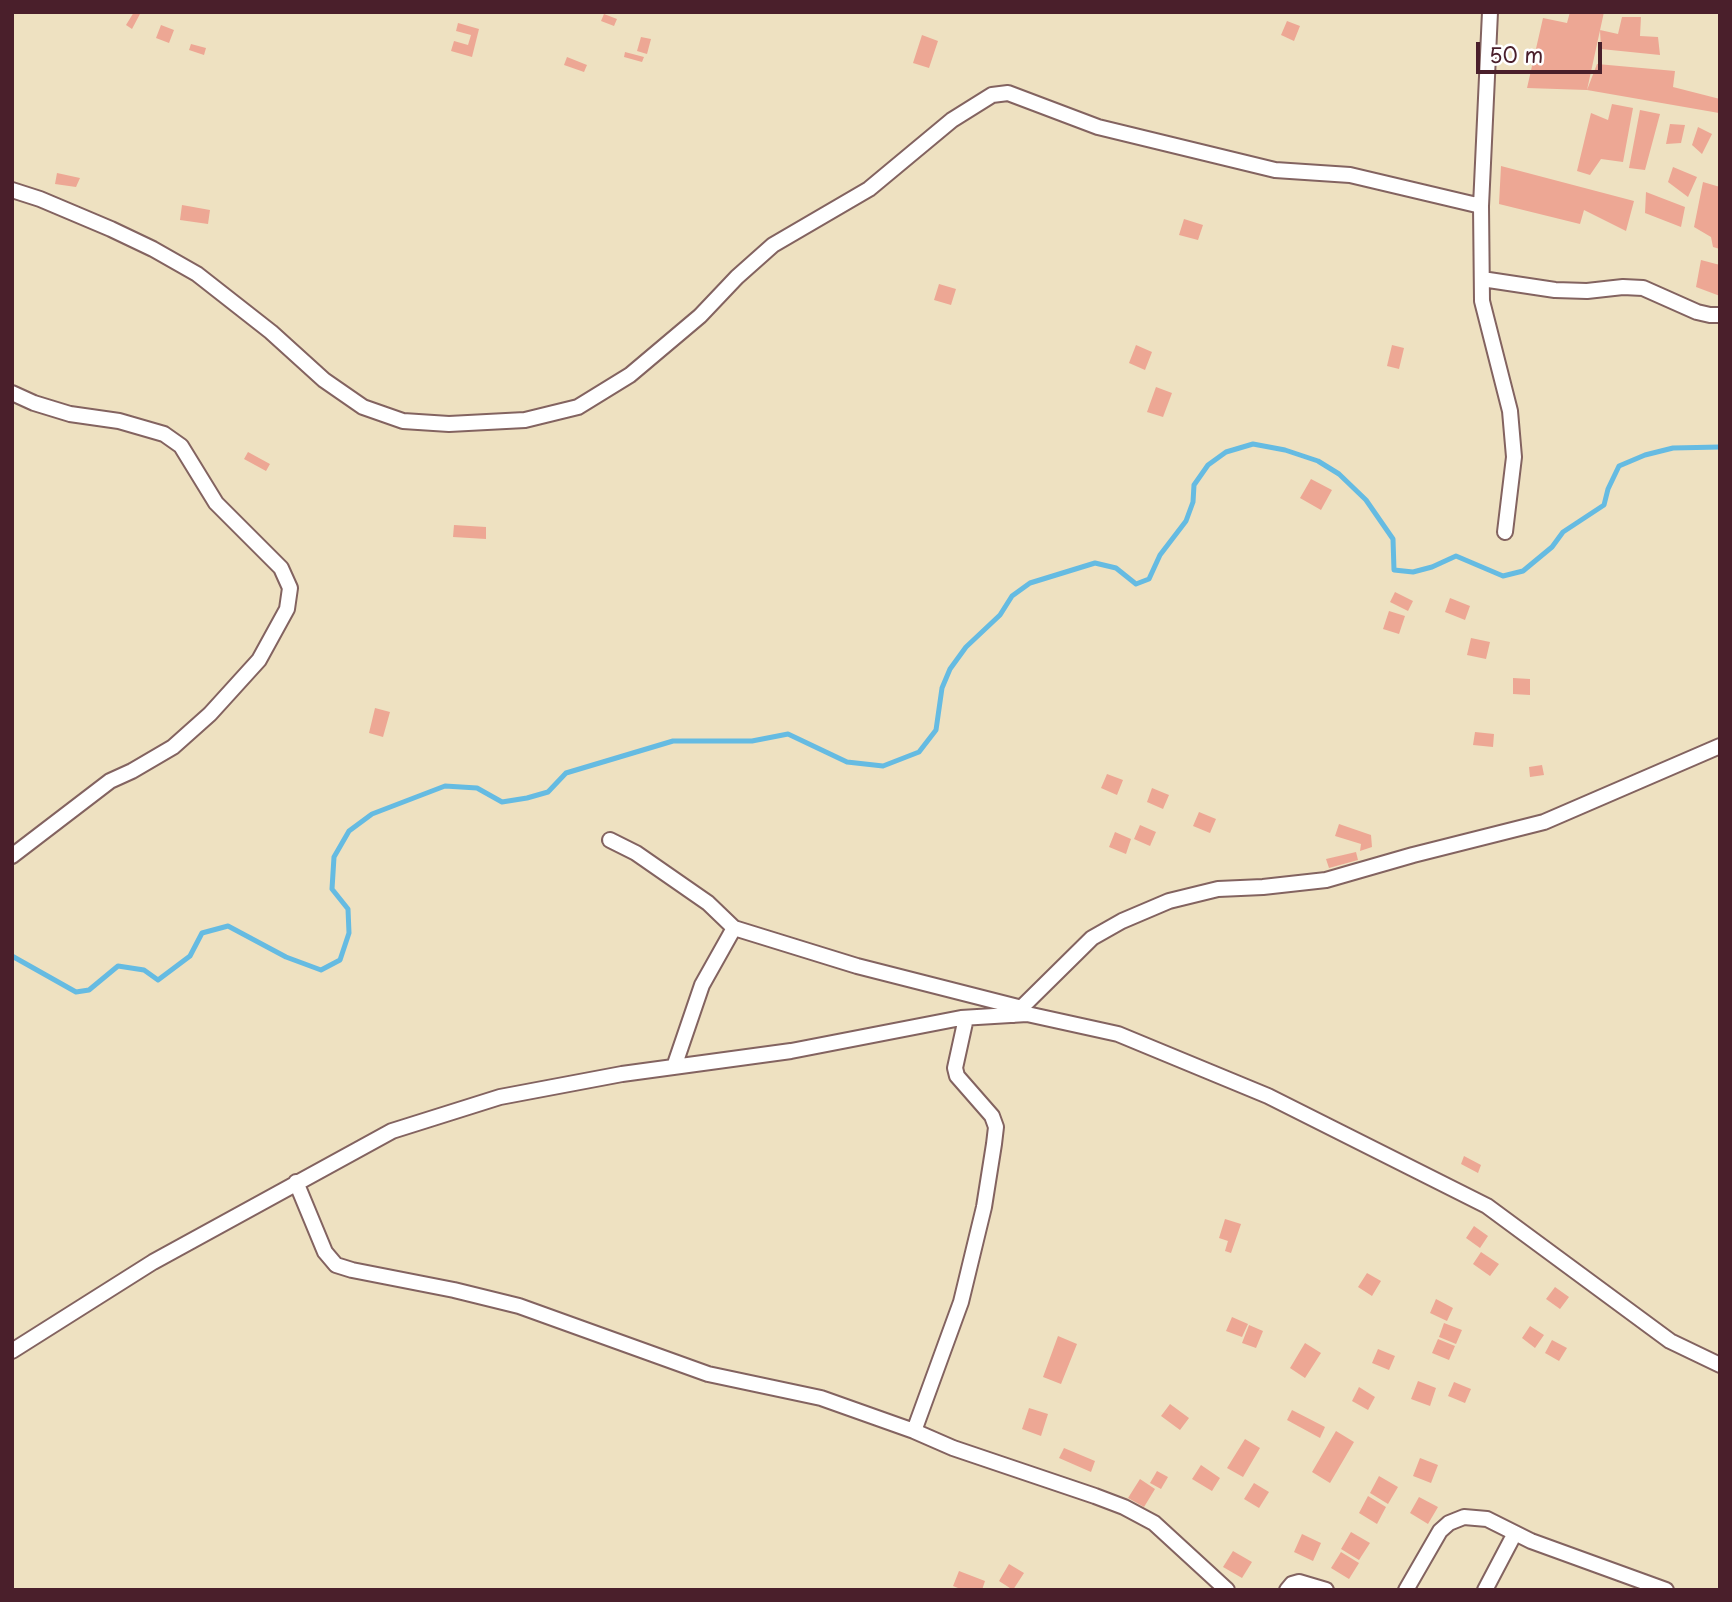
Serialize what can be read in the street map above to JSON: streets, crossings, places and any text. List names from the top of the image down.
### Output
{
  "scale_bar": "50 m"
}
